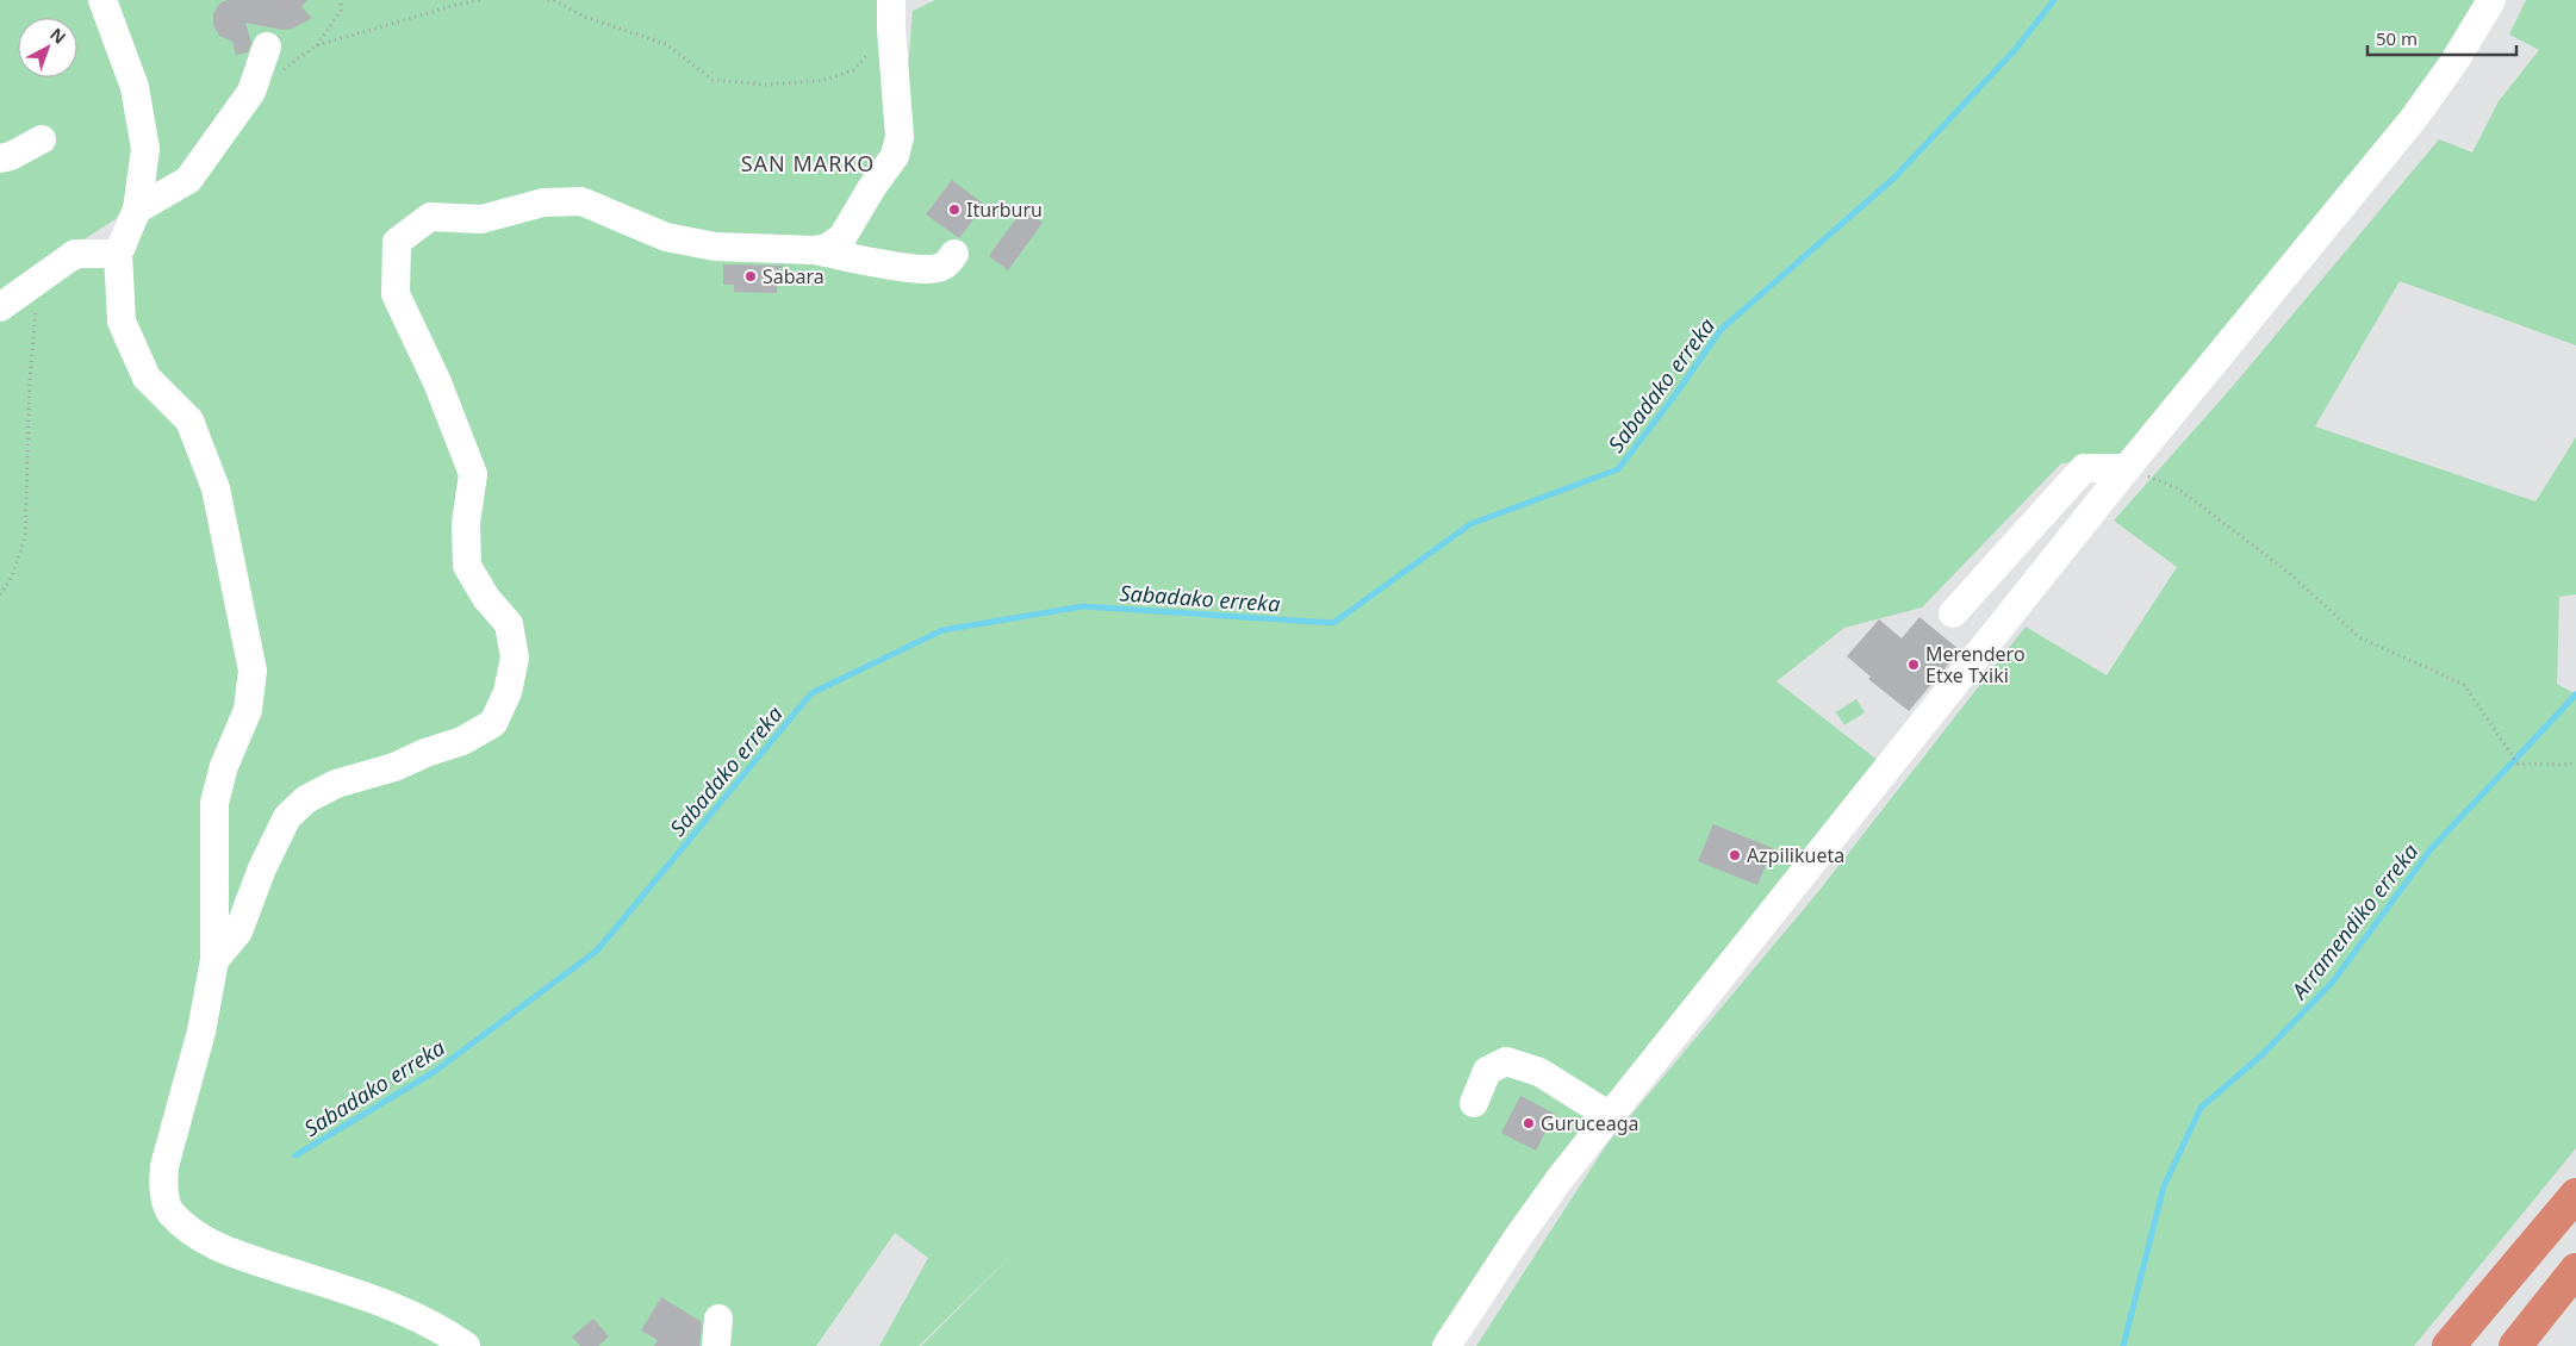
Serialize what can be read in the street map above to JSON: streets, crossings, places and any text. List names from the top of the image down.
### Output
{
  "districts": ["SAN MARKO"],
  "water": ["Sabadako erreka", "Arramendiko erreka"],
  "places": [
    "Iturburu",
    "Sabara",
    "Merendero Etxe Txiki",
    "Azpilikueta",
    "Guruceaga"
  ],
  "scale_bar": "50 m",
  "north": "top right"
}
